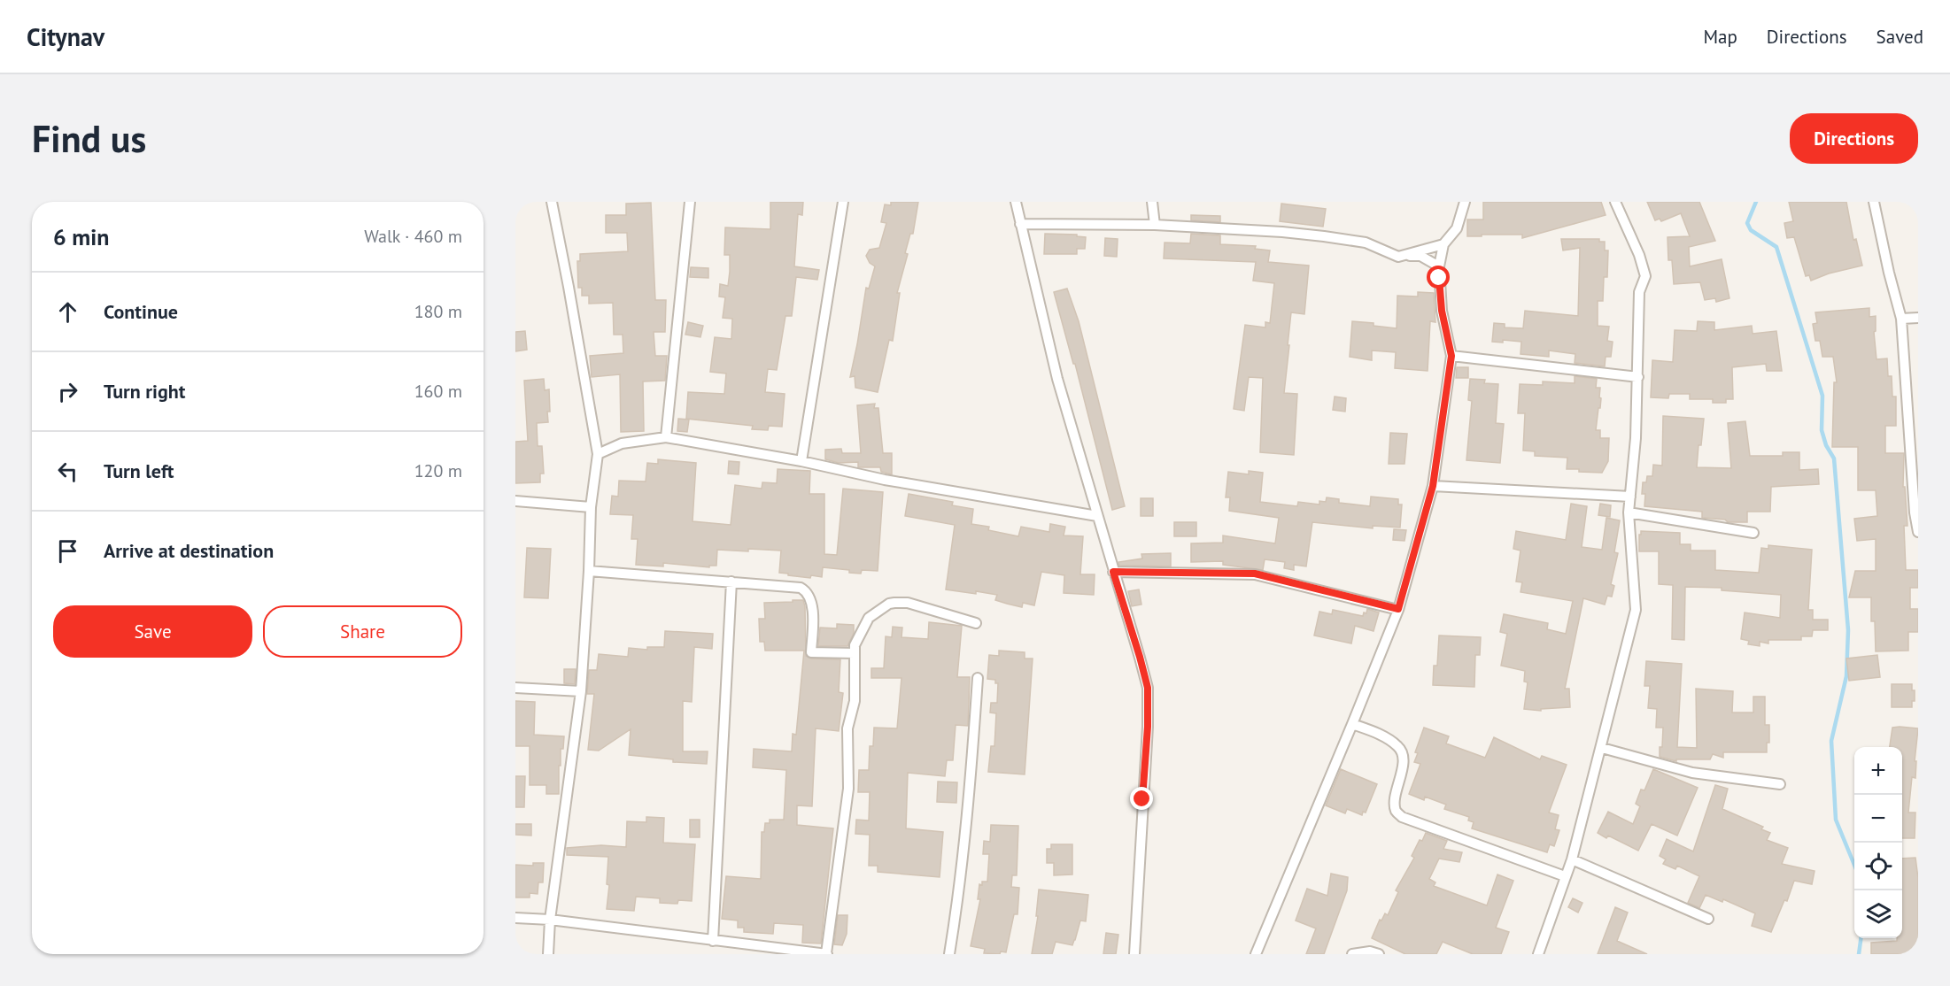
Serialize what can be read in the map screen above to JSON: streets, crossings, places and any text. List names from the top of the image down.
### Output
{
  "page": {
    "header": "Citynav",
    "nav": ["Map", "Directions", "Saved"],
    "buttons": [
      "Directions",
      ["Save", "Share"]
    ],
    "title": "Find us",
    "heading": ["6 min", "Walk · 460 m"],
    "list": [
      ["Continue", "180 m"],
      ["Turn right", "160 m"],
      ["Turn left", "120 m"],
      "Arrive at destination"
    ],
    "map_buttons": ["+", "−"]
  }
}
